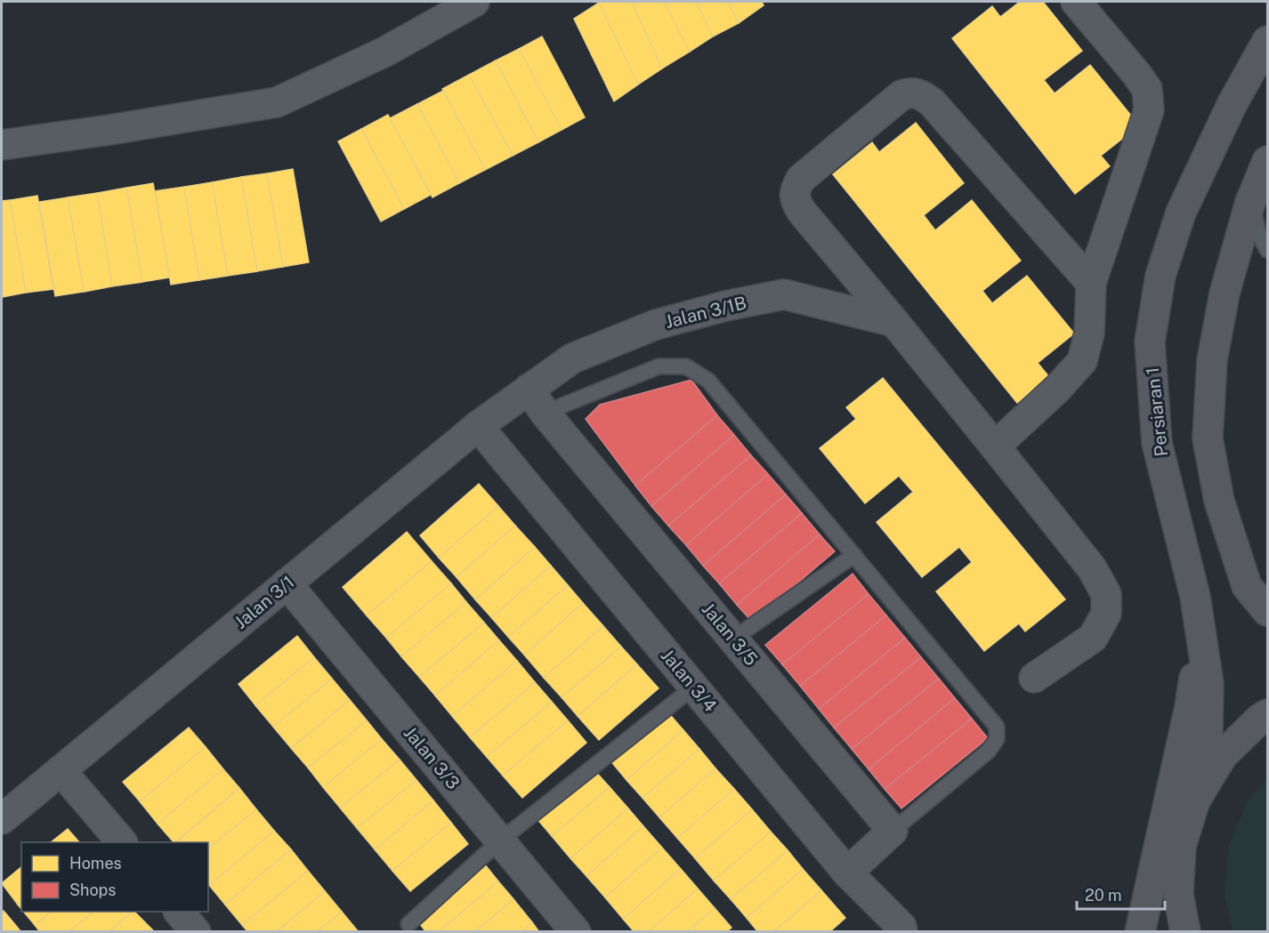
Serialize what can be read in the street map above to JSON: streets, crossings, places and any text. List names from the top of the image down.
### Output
{
  "streets": {
    "main road": ["Persiaran 1"],
    "street": [
      "Jalan 3/1B",
      "Jalan 3/1",
      "Jalan 3/5",
      "Jalan 3/4",
      "Jalan 3/3"
    ]
  },
  "crossings": [
    ["Jalan 3/1B", "Jalan 3/1"],
    ["Jalan 3/1B", "Jalan 3/5"],
    ["Jalan 3/1", "Jalan 3/5"],
    ["Jalan 3/1", "Jalan 3/4"],
    ["Jalan 3/1", "Jalan 3/3"]
  ],
  "legend": ["Homes", "Shops"],
  "scale_bar": "20 m"
}
